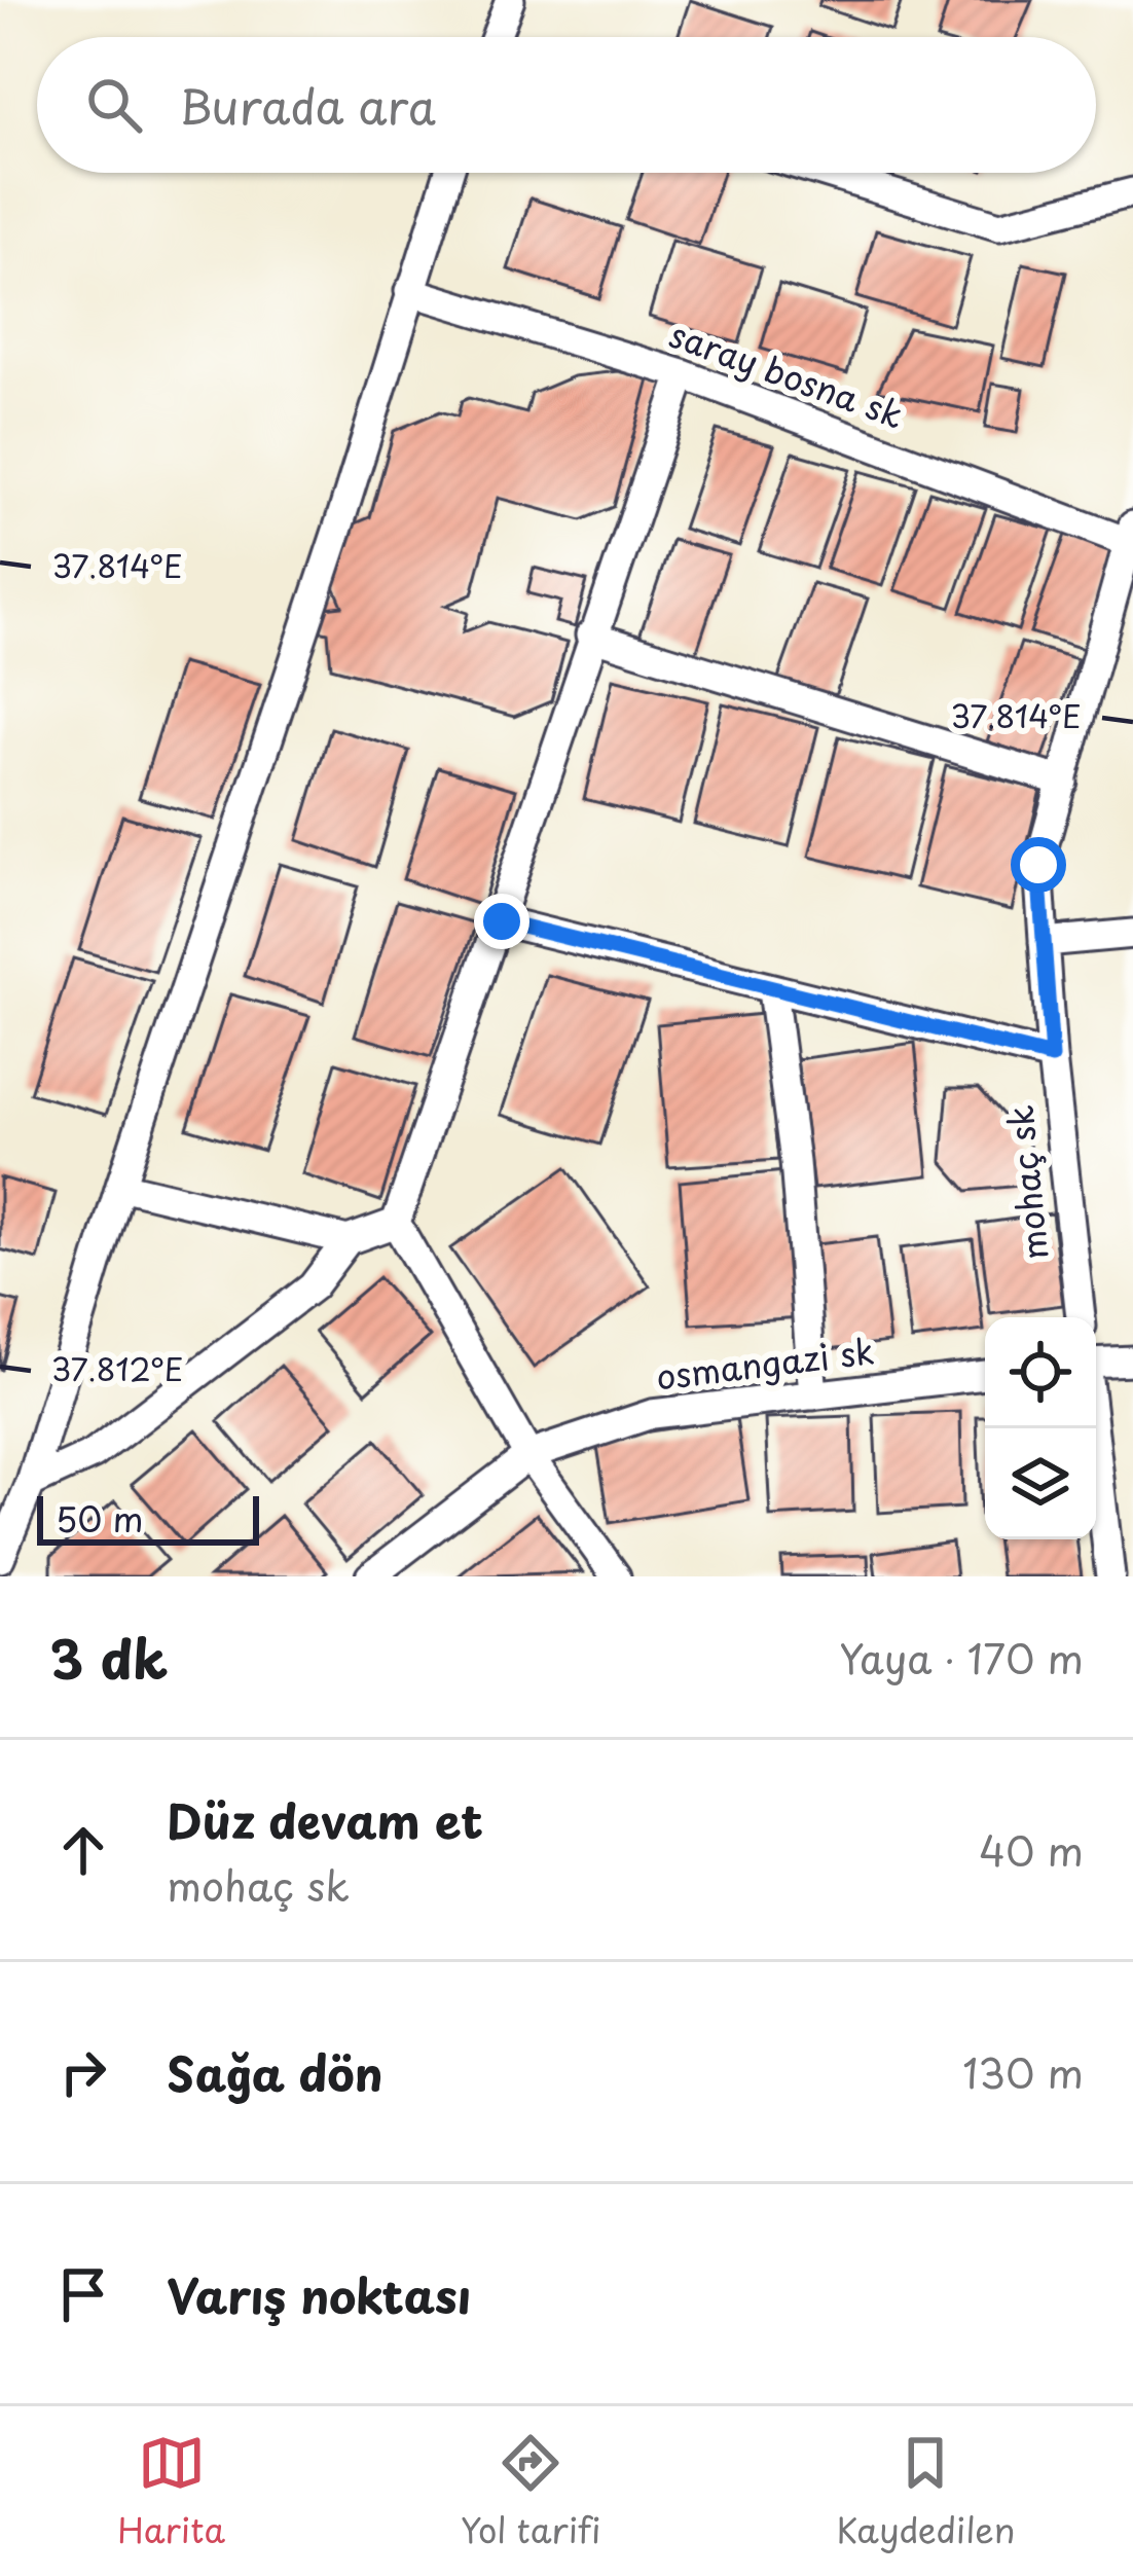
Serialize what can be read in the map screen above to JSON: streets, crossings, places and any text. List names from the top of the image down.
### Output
{
  "streets": {
    "street": ["saray bosna sk", "mohaç sk", "osmangazi sk"]
  },
  "crossings": [
    ["saray bosna sk", "mohaç sk"]
  ],
  "scale_bar": "50 m",
  "page": {
    "search": "Burada ara",
    "scale": "50 m",
    "heading": ["3 dk", "Yaya · 170 m"],
    "list": [
      ["Düz devam et", "mohaç sk", "40 m"],
      ["Sağa dön", "130 m"],
      "Varış noktası"
    ],
    "nav": ["Harita", "Yol tarifi", "Kaydedilen"]
  },
  "coordinates": ["37.814°E", "37.812°E"]
}
